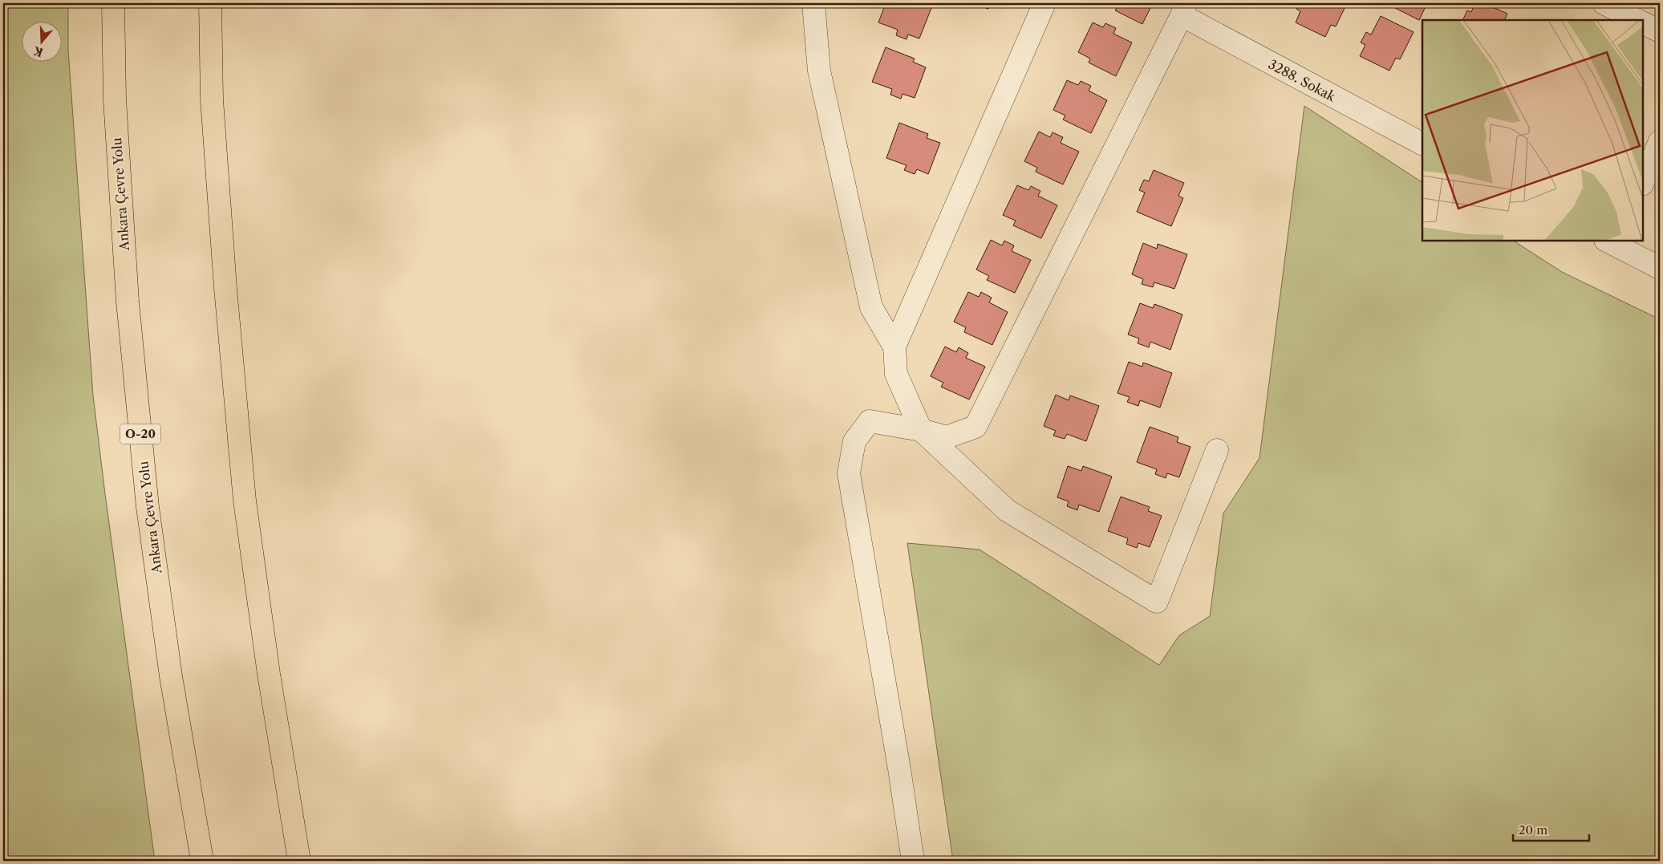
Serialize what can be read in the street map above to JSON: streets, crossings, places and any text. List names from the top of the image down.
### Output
{
  "streets": {
    "highway": ["Ankara Çevre Yolu", "O-20"],
    "street": ["3288. Sokak"]
  },
  "scale_bar": "20 m",
  "north": "bottom"
}
